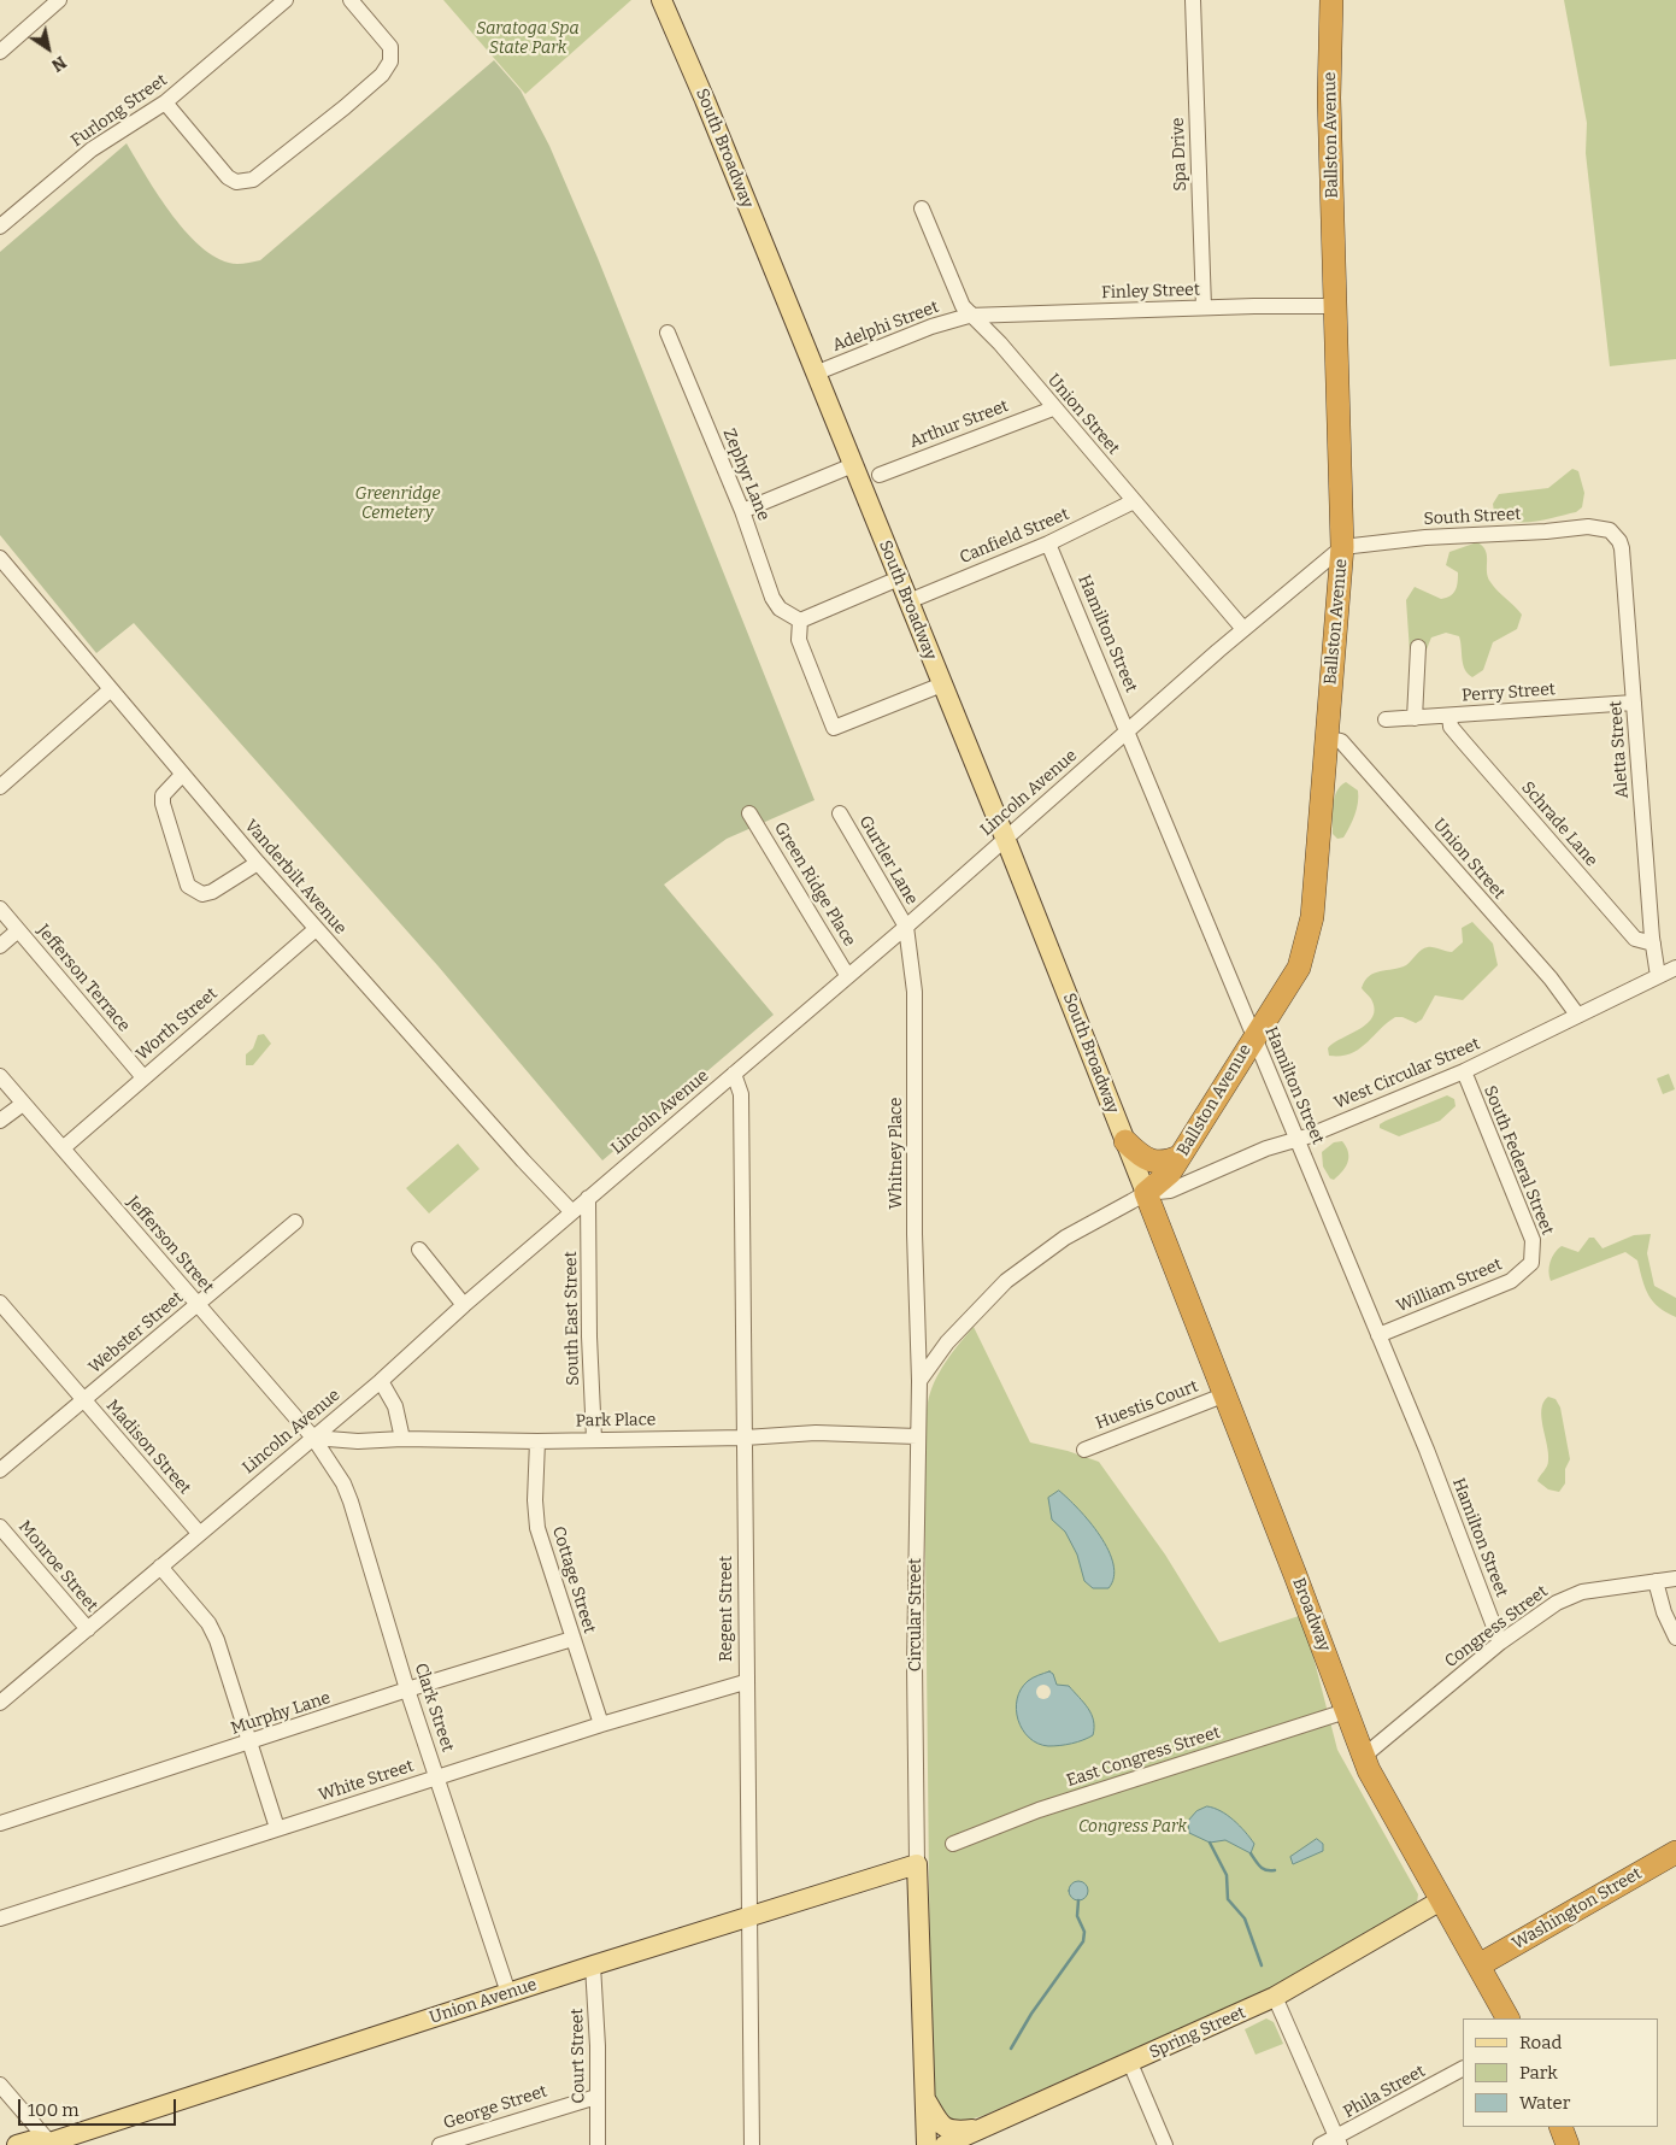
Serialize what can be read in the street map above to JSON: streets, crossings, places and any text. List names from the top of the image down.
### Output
{
  "streets": {
    "highway": ["Ballston Avenue", "Broadway", "Washington Street"],
    "main road": [
      "South Broadway",
      "Circular Street",
      "Union Avenue",
      "Spring Street"
    ],
    "street": [
      "Furlong Street",
      "Spa Drive",
      "Finley Street",
      "Adelphi Street",
      "Union Street",
      "Arthur Street",
      "Zephyr Lane",
      "South Street",
      "Canfield Street",
      "Hamilton Street",
      "Perry Street",
      "Aletta Street",
      "Lincoln Avenue",
      "Schrade Lane",
      "Gurtler Lane",
      "Vanderbilt Avenue",
      "Green Ridge Place",
      "Jefferson Terrace",
      "Worth Street",
      "West Circular Street",
      "Whitney Place",
      "South Federal Street",
      "Jefferson Street",
      "William Street",
      "South East Street",
      "Webster Street",
      "Huestis Court",
      "Park Place",
      "Madison Street",
      "Monroe Street",
      "Cottage Street",
      "Regent Street",
      "Congress Street",
      "Clark Street",
      "Murphy Lane",
      "East Congress Street",
      "White Street",
      "Court Street",
      "Phila Street",
      "George Street"
    ]
  },
  "crossings": [
    ["Ballston Avenue", "South Broadway"],
    ["Ballston Avenue", "Finley Street"],
    ["Ballston Avenue", "Union Street"],
    ["Ballston Avenue", "South Street"],
    ["Ballston Avenue", "Hamilton Street"],
    ["Ballston Avenue", "Lincoln Avenue"],
    ["Ballston Avenue", "West Circular Street"],
    ["Ballston Avenue", "Broadway"],
    ["South Broadway", "Adelphi Street"],
    ["South Broadway", "Canfield Street"],
    ["South Broadway", "Lincoln Avenue"],
    ["South Broadway", "West Circular Street"],
    ["South Broadway", "Broadway"],
    ["Spa Drive", "Finley Street"],
    ["Finley Street", "Adelphi Street"],
    ["Finley Street", "Union Street"],
    ["Adelphi Street", "Union Street"],
    ["Union Street", "Arthur Street"],
    ["Union Street", "Canfield Street"],
    ["Union Street", "Lincoln Avenue"],
    ["Union Street", "West Circular Street"],
    ["South Street", "Aletta Street"],
    ["South Street", "Lincoln Avenue"],
    ["Canfield Street", "Hamilton Street"],
    ["Hamilton Street", "Lincoln Avenue"],
    ["Hamilton Street", "West Circular Street"],
    ["Hamilton Street", "William Street"],
    ["Hamilton Street", "Congress Street"],
    ["Perry Street", "Aletta Street"],
    ["Perry Street", "Schrade Lane"],
    ["Aletta Street", "Schrade Lane"],
    ["Aletta Street", "West Circular Street"],
    ["Lincoln Avenue", "Gurtler Lane"],
    ["Lincoln Avenue", "Vanderbilt Avenue"],
    ["Lincoln Avenue", "Green Ridge Place"],
    ["Lincoln Avenue", "Whitney Place"],
    ["Lincoln Avenue", "Jefferson Street"],
    ["Lincoln Avenue", "South East Street"],
    ["Lincoln Avenue", "Park Place"],
    ["Lincoln Avenue", "Madison Street"],
    ["Lincoln Avenue", "Monroe Street"],
    ["Lincoln Avenue", "Regent Street"],
    ["Lincoln Avenue", "Clark Street"],
    ["Gurtler Lane", "Whitney Place"],
    ["Vanderbilt Avenue", "Worth Street"],
    ["Jefferson Terrace", "Worth Street"],
    ["Worth Street", "Jefferson Street"],
    ["West Circular Street", "South Federal Street"],
    ["West Circular Street", "Broadway"],
    ["Whitney Place", "Circular Street"],
    ["South Federal Street", "William Street"],
    ["Jefferson Street", "Webster Street"],
    ["Jefferson Street", "Park Place"],
    ["Jefferson Street", "Clark Street"],
    ["South East Street", "Park Place"],
    ["Webster Street", "Madison Street"],
    ["Huestis Court", "Broadway"],
    ["Park Place", "Cottage Street"],
    ["Park Place", "Regent Street"],
    ["Park Place", "Circular Street"],
    ["Park Place", "Clark Street"],
    ["Cottage Street", "Murphy Lane"],
    ["Cottage Street", "White Street"],
    ["Regent Street", "White Street"],
    ["Regent Street", "Union Avenue"],
    ["Circular Street", "Union Avenue"],
    ["Broadway", "Congress Street"],
    ["Broadway", "East Congress Street"],
    ["Broadway", "Washington Street"],
    ["Broadway", "Spring Street"],
    ["Clark Street", "Murphy Lane"],
    ["Clark Street", "White Street"],
    ["Clark Street", "Union Avenue"],
    ["Union Avenue", "Court Street"],
    ["Court Street", "George Street"]
  ],
  "parks": ["Saratoga Spa State Park", "Greenridge Cemetery", "Congress Park"],
  "legend": ["Road", "Park", "Water"],
  "scale_bar": "100 m",
  "north": "bottom right"
}
